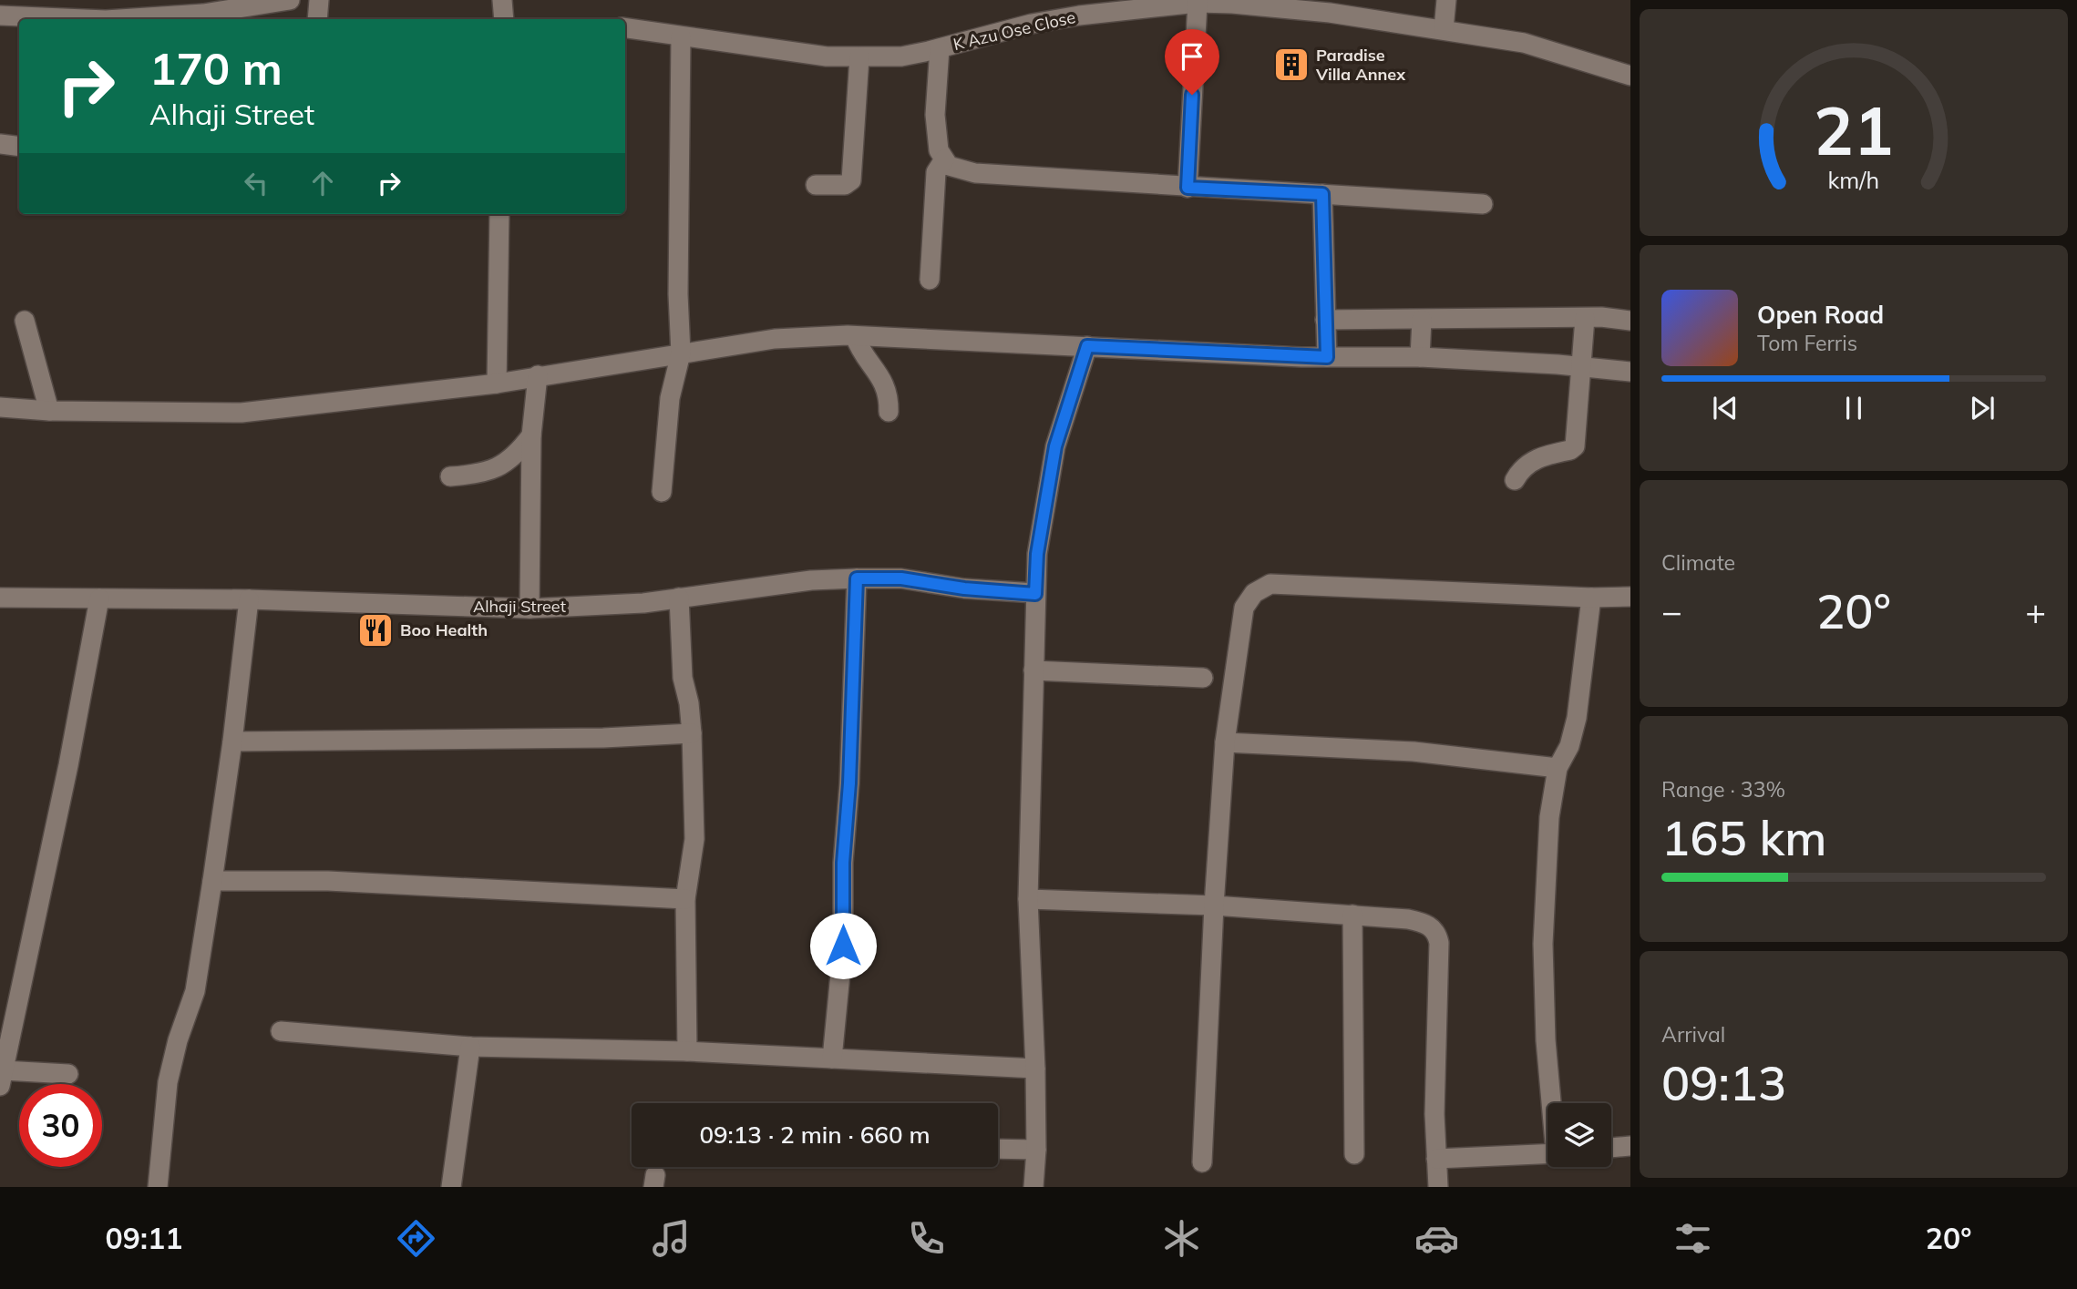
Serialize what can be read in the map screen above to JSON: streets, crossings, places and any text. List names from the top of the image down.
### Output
{
  "streets": {
    "street": ["K Azu Ose Close", "Alhaji Street"]
  },
  "places": {
    "building": ["Paradise Villa Annex"],
    "restaurant": ["Boo Health"]
  },
  "page": {
    "turn": ["170 m", "Alhaji Street"],
    "song": ["Open Road", "Tom Ferris"],
    "tile": [
      "Climate",
      ["Range · 33%", "165 km"],
      ["Arrival", "09:13"]
    ],
    "heat": ["−", "20°", "+"],
    "limit": "30",
    "trip": "09:13 · 2 min · 660 m",
    "tabs": ["09:11", "20°"],
    "gauge": ["21", "km/h"]
  }
}
